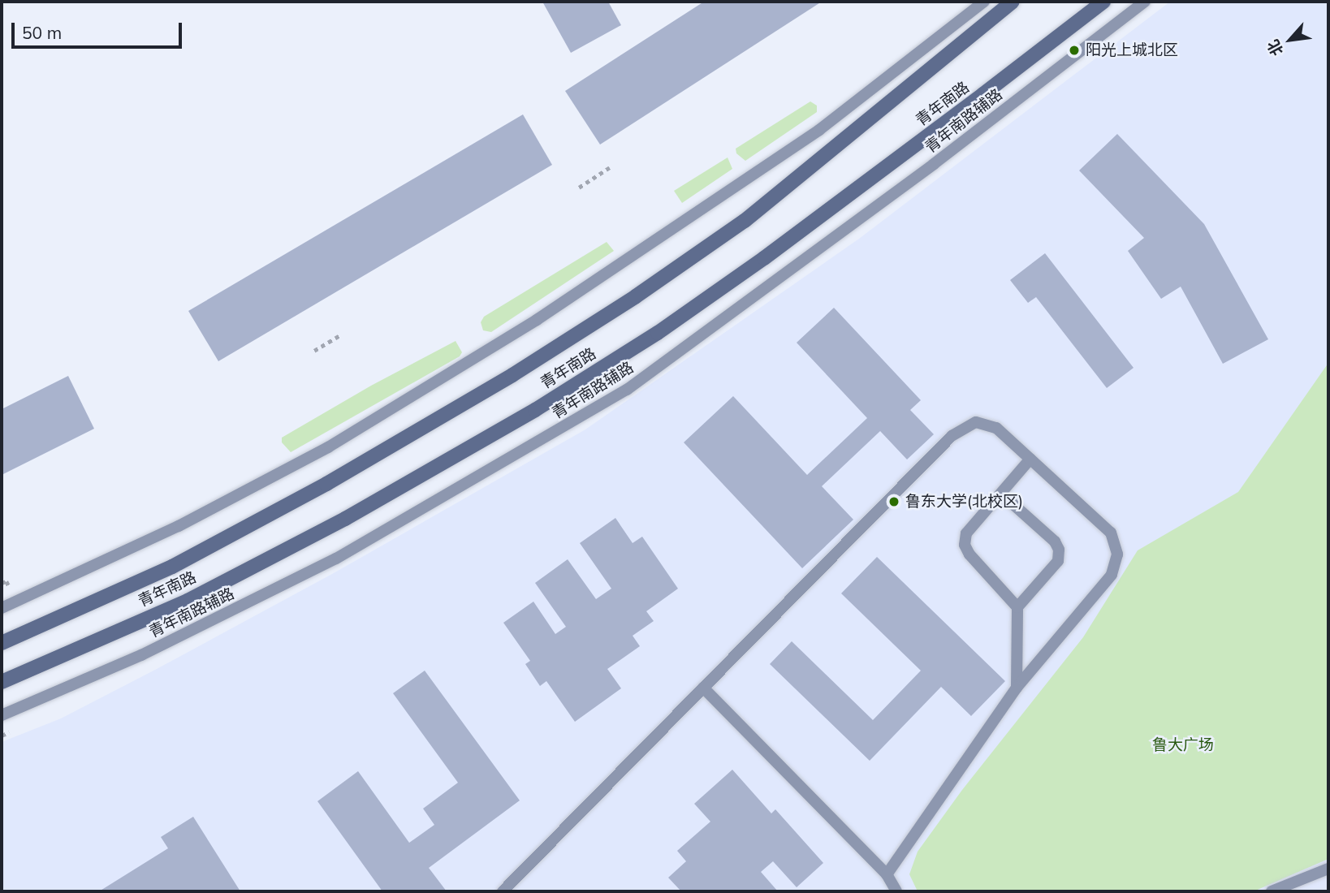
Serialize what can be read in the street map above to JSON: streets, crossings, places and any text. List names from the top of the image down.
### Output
{
  "streets": {
    "main road": ["青年南路"],
    "lane": ["青年南路辅路"]
  },
  "parks": ["鲁大广场"],
  "places": ["阳光上城北区", "鲁东大学(北校区)"],
  "scale_bar": "50 m",
  "north": "bottom left"
}
